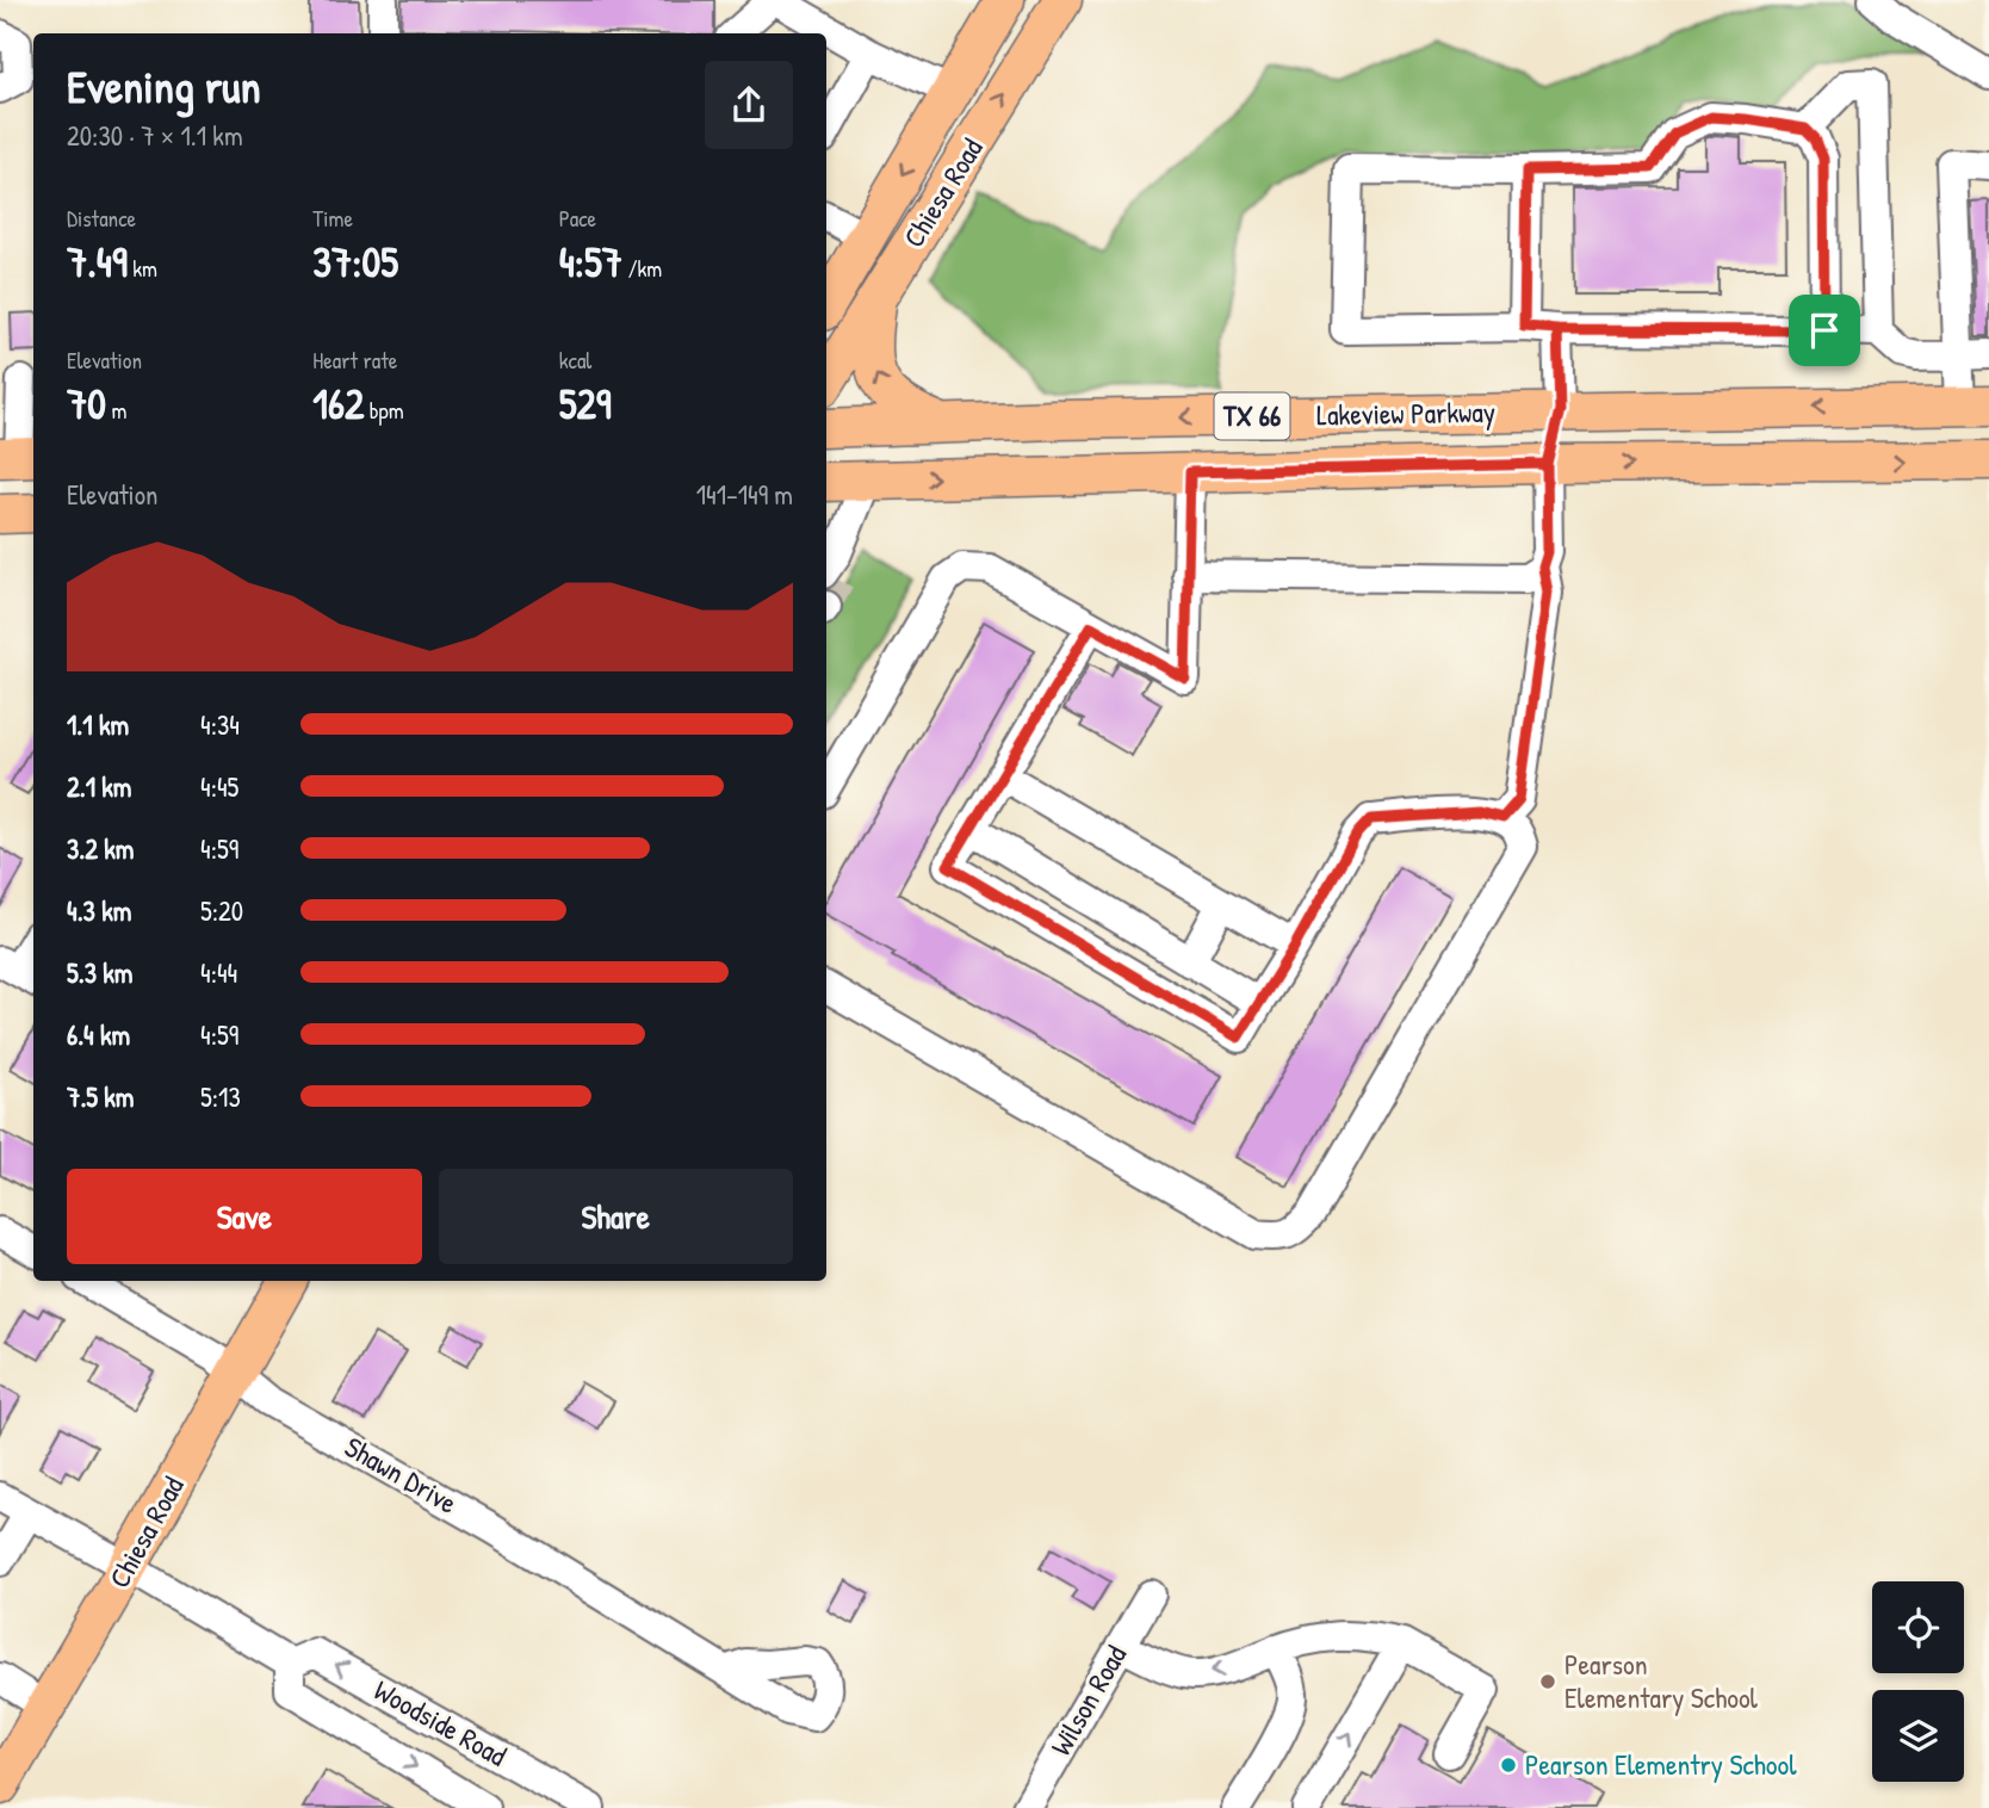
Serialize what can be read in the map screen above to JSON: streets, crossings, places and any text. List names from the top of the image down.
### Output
{
  "streets": {
    "main road": ["Chiesa Road", "Lakeview Parkway", "TX 66"],
    "street": ["Shawn Drive", "Wilson Road", "Woodside Road"]
  },
  "crossings": [
    ["Chiesa Road", "Shawn Drive"]
  ],
  "places": ["Pearson Elementary School", "Pearson Elementry School"],
  "page": {
    "heading": ["Evening run", "20:30 · 7 × 1.1 km"],
    "stats": [
      ["Distance", "7.49 km"],
      ["Time", "37:05"],
      ["Pace", "4:57 /km"],
      ["Elevation", "70 m"],
      ["Heart rate", "162 bpm"],
      ["kcal", "529"]
    ],
    "chart": ["Elevation", "141–149 m"],
    "list": [
      {
        "name": "1.1 km",
        "note": "4:34"
      },
      {
        "name": "2.1 km",
        "note": "4:45"
      },
      {
        "name": "3.2 km",
        "note": "4:59"
      },
      {
        "name": "4.3 km",
        "note": "5:20"
      },
      {
        "name": "5.3 km",
        "note": "4:44"
      },
      {
        "name": "6.4 km",
        "note": "4:59"
      },
      {
        "name": "7.5 km",
        "note": "5:13"
      }
    ],
    "buttons": ["Save", "Share"]
  }
}
